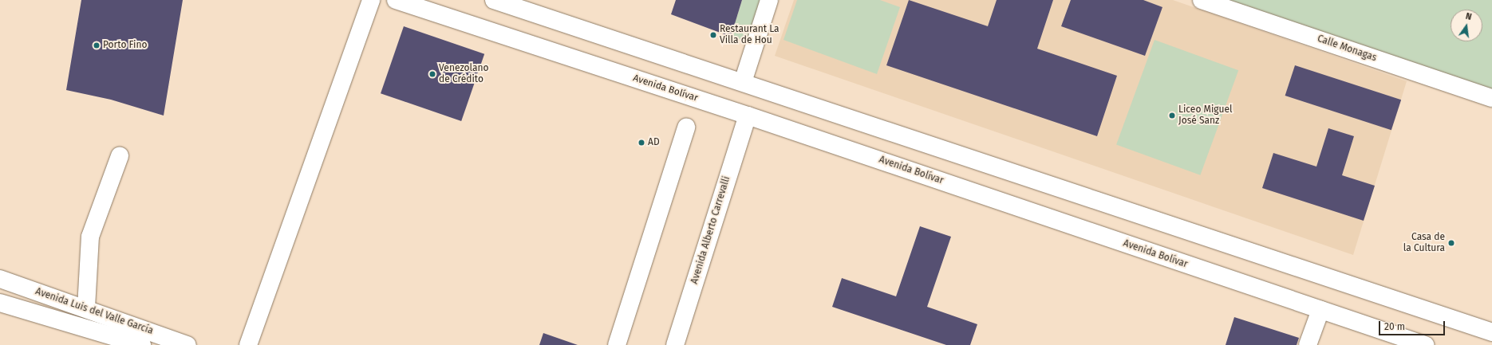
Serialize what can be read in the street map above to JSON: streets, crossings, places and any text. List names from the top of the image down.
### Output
{
  "streets": {
    "street": [
      "Calle Monagas",
      "Avenida Bolívar",
      "Avenida Alberto Carrevalli",
      "Avenida Luis del Valle García"
    ]
  },
  "crossings": [
    ["Avenida Bolívar", "Avenida Alberto Carrevalli"]
  ],
  "places": [
    "Restaurant La Villa de Hou",
    "Porto Fino",
    "Venezolano de Crédito",
    "Liceo Miguel José Sanz",
    "AD",
    "Casa de la Cultura"
  ],
  "scale_bar": "20 m",
  "north": "top"
}
